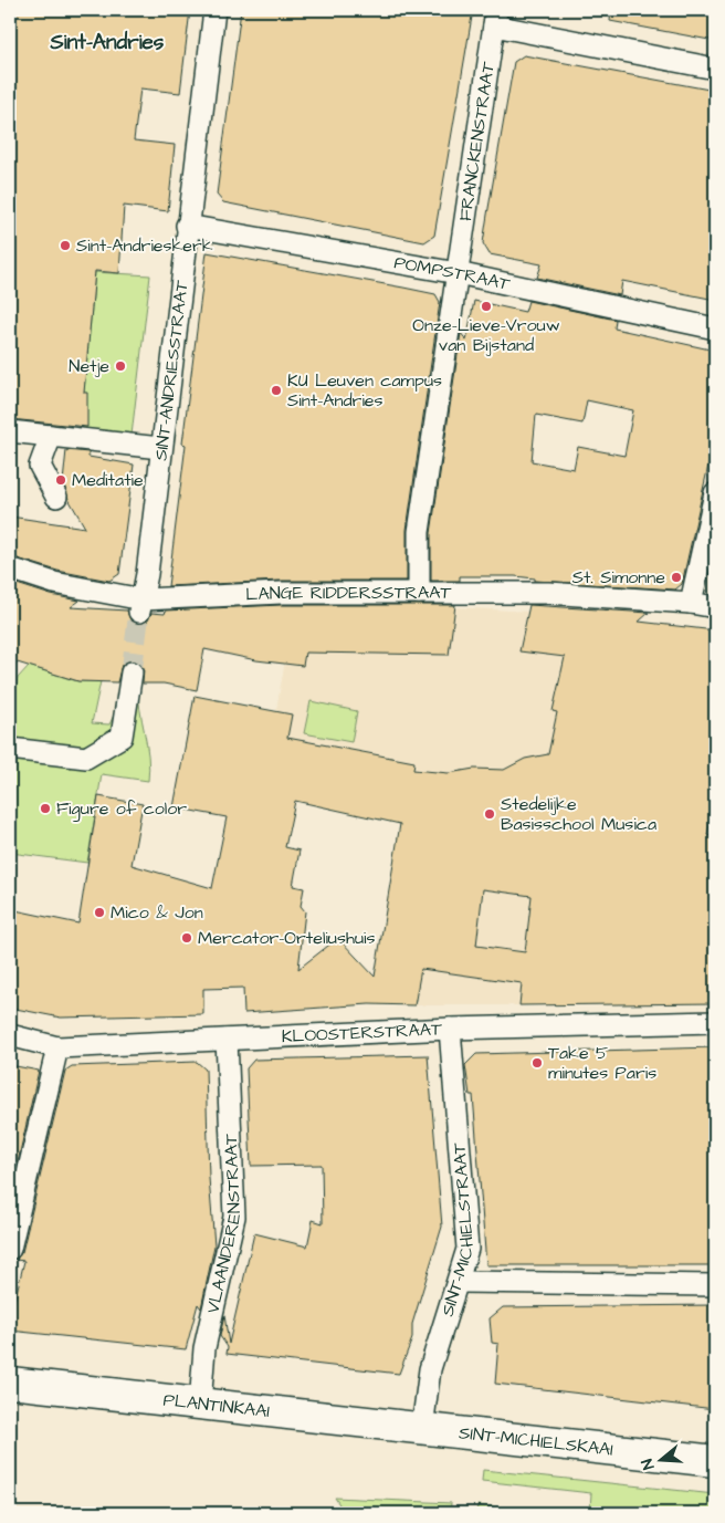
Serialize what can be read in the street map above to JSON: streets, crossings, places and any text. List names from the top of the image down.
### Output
{
  "streets": {
    "street": [
      "FRANCKENSTRAAT",
      "POMPSTRAAT",
      "SINT-ANDRIESSTRAAT",
      "LANGE RIDDERSSTRAAT",
      "KLOOSTERSTRAAT",
      "VLAANDERENSTRAAT",
      "SINT-MICHIELSTRAAT",
      "PLANTINKAAI",
      "SINT-MICHIELSKAAI"
    ]
  },
  "crossings": [
    ["FRANCKENSTRAAT", "POMPSTRAAT"],
    ["FRANCKENSTRAAT", "LANGE RIDDERSSTRAAT"],
    ["POMPSTRAAT", "SINT-ANDRIESSTRAAT"],
    ["SINT-ANDRIESSTRAAT", "LANGE RIDDERSSTRAAT"],
    ["KLOOSTERSTRAAT", "VLAANDERENSTRAAT"],
    ["KLOOSTERSTRAAT", "SINT-MICHIELSTRAAT"],
    ["VLAANDERENSTRAAT", "PLANTINKAAI"],
    ["SINT-MICHIELSTRAAT", "PLANTINKAAI"],
    ["SINT-MICHIELSTRAAT", "SINT-MICHIELSKAAI"],
    ["PLANTINKAAI", "SINT-MICHIELSKAAI"]
  ],
  "districts": ["Sint-Andries"],
  "places": [
    "Sint-Andrieskerk",
    "Onze-Lieve-Vrouw van Bijstand",
    "Netje",
    "KU Leuven campus Sint-Andries",
    "Meditatie",
    "St. Simonne",
    "Figure of color",
    "Stedelijke Basisschool Musica",
    "Mico & Jon",
    "Mercator-Orteliushuis",
    "Take 5 minutes Paris"
  ],
  "north": "left"
}
